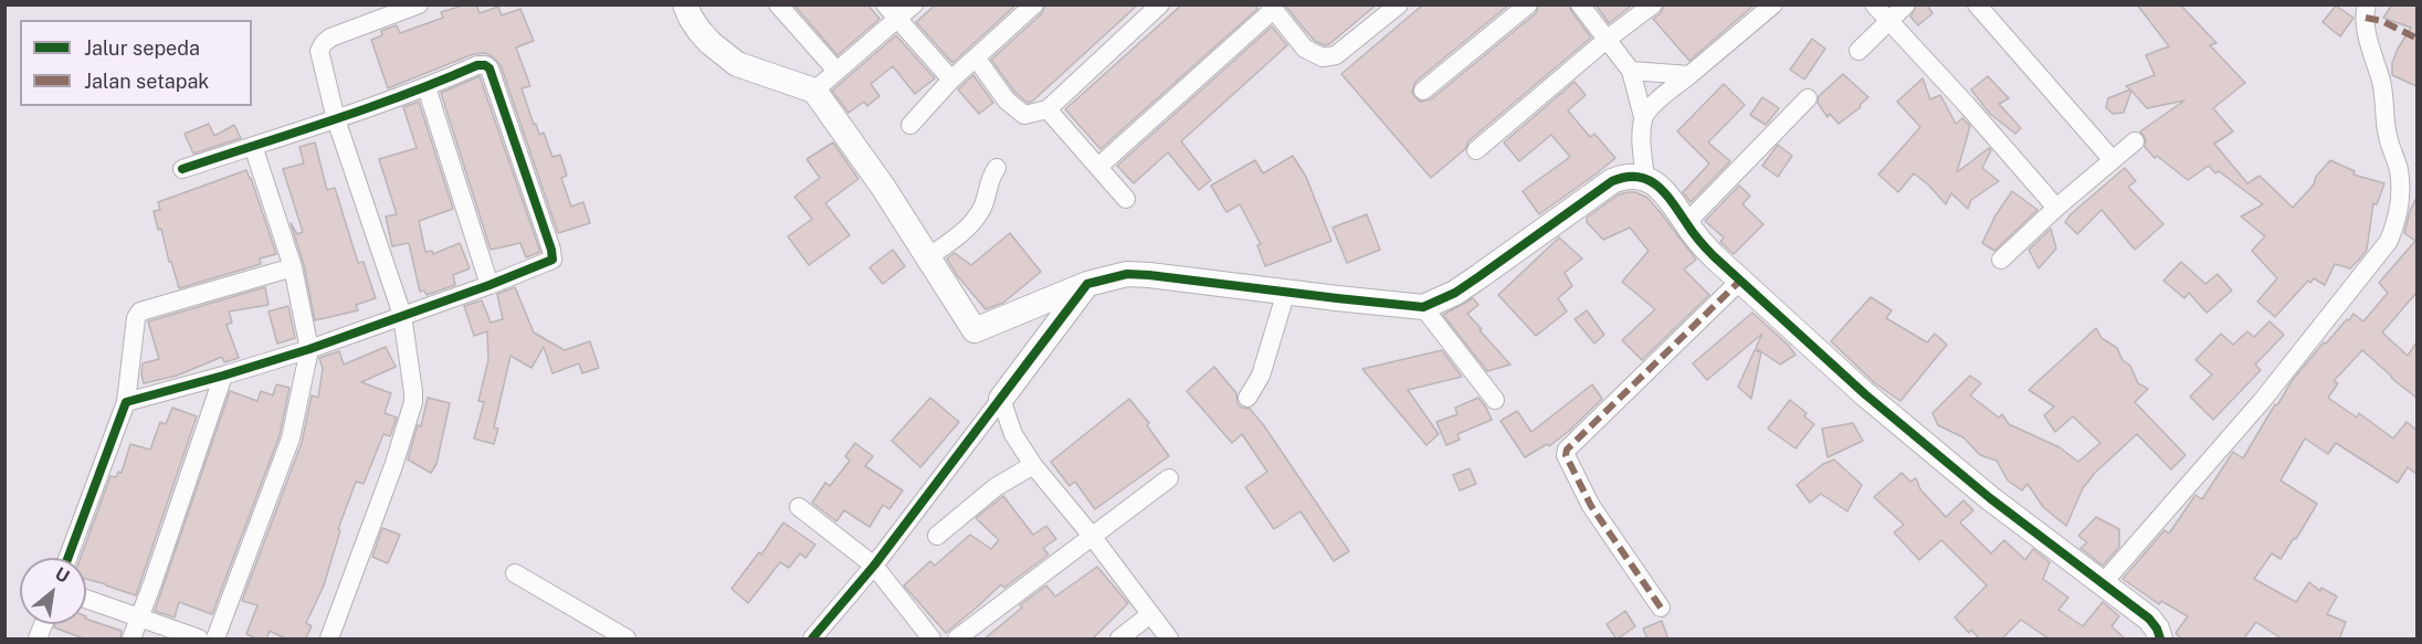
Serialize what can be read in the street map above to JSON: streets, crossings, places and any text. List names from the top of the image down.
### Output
{
  "legend": ["Jalur sepeda", "Jalan setapak"],
  "north": "top right"
}
